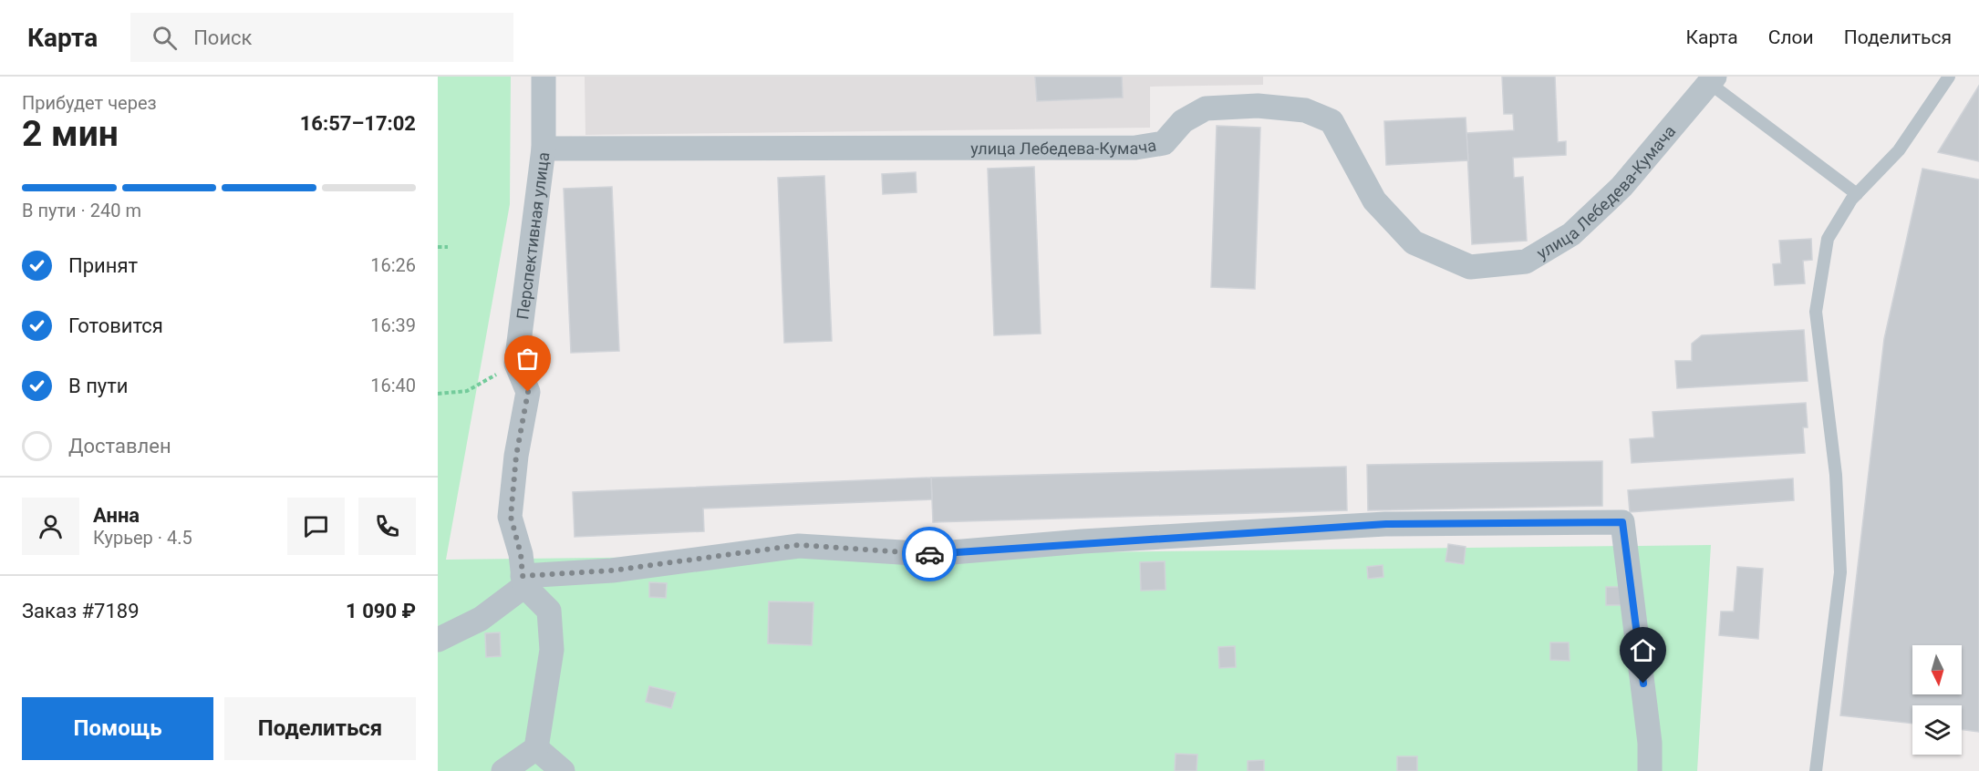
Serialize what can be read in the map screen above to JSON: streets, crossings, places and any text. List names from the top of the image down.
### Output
{
  "streets": {
    "street": ["улица Лебедева-Кумача", "Перспективная улица"]
  },
  "crossings": [
    ["улица Лебедева-Кумача", "Перспективная улица"]
  ],
  "north": "bottom",
  "page": {
    "header": "Карта",
    "search": "Поиск",
    "nav": ["Карта", "Слои", "Поделиться"],
    "heading": ["2 мин", "Прибудет через", "16:57–17:02"],
    "panel": [
      "Анна",
      "Курьер · 4.5",
      "Заказ #7189",
      "1 090 ₽"
    ],
    "bar": "В пути · 240 m",
    "list": [
      ["Принят", "16:26"],
      ["Готовится", "16:39"],
      ["В пути", "16:40"],
      "Доставлен"
    ],
    "buttons": ["Помощь", "Поделиться"]
  }
}
